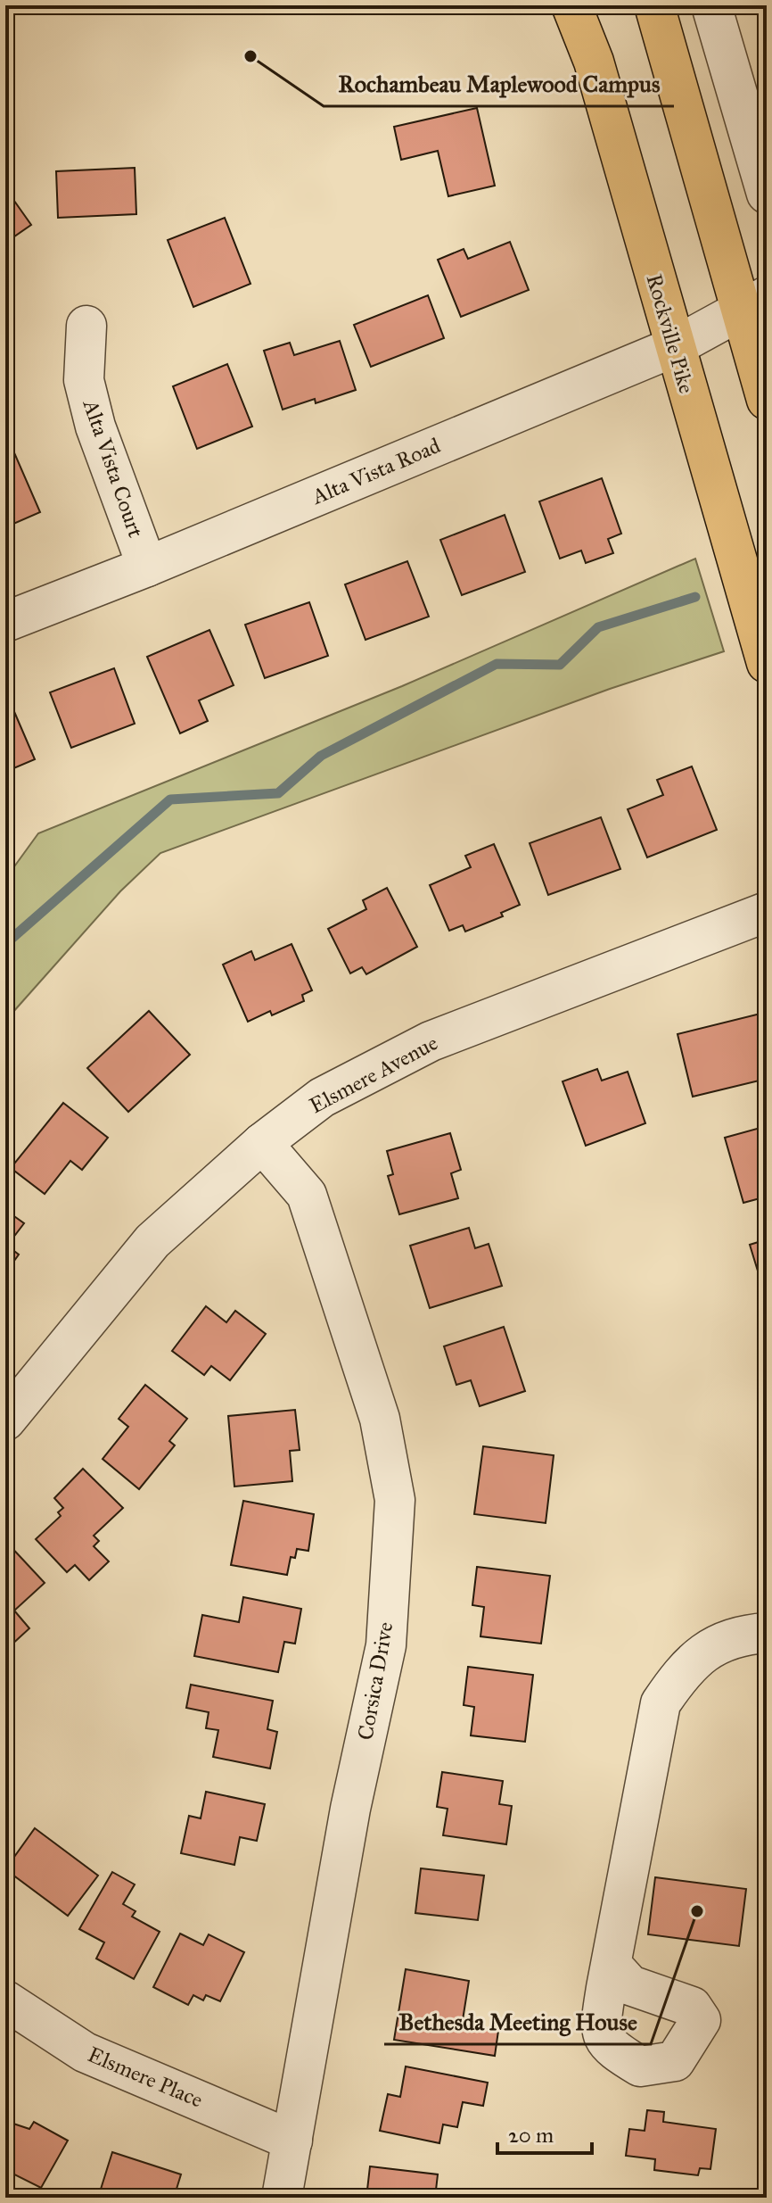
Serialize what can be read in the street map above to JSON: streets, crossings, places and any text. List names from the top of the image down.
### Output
{
  "streets": {
    "main road": ["Rockville Pike"],
    "street": [
      "Alta Vista Court",
      "Alta Vista Road",
      "Elsmere Avenue",
      "Corsica Drive",
      "Elsmere Place"
    ]
  },
  "crossings": [
    ["Rockville Pike", "Alta Vista Road"],
    ["Alta Vista Court", "Alta Vista Road"],
    ["Elsmere Avenue", "Corsica Drive"],
    ["Corsica Drive", "Elsmere Place"]
  ],
  "places": ["Rochambeau Maplewood Campus", "Bethesda Meeting House"],
  "scale_bar": "20 m"
}
